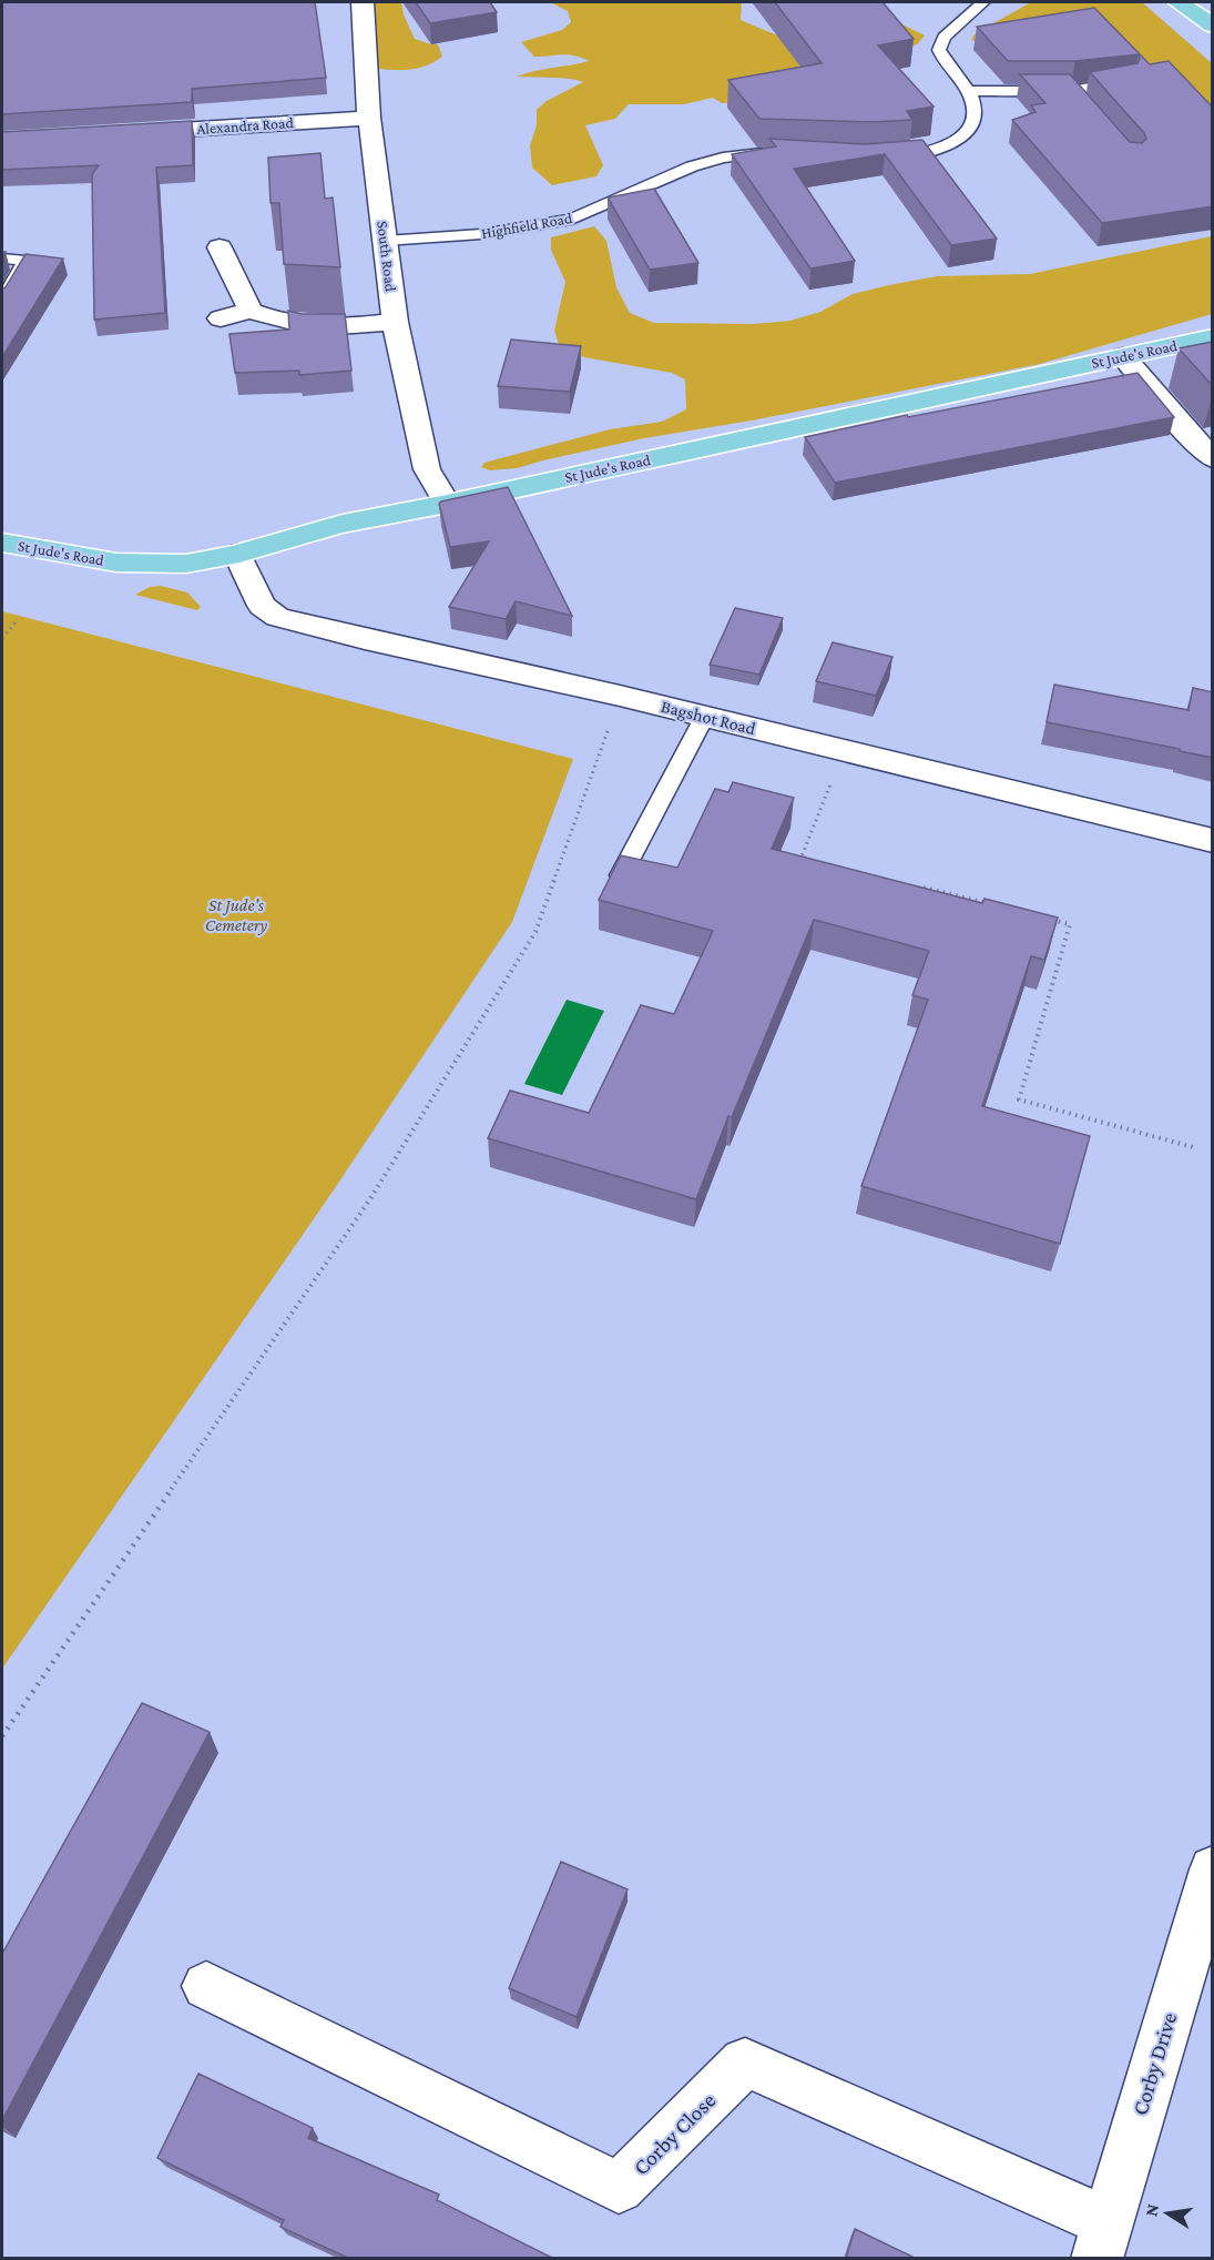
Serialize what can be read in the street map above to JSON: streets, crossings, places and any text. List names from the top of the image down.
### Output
{
  "streets": {
    "main road": ["St Jude's Road"],
    "street": [
      "Alexandra Road",
      "South Road",
      "Bagshot Road",
      "Corby Drive",
      "Corby Close"
    ],
    "lane": ["Highfield Road"]
  },
  "crossings": [
    ["Alexandra Road", "South Road"],
    ["Highfield Road", "South Road"],
    ["South Road", "St Jude's Road"],
    ["St Jude's Road", "Bagshot Road"],
    ["Corby Drive", "Corby Close"]
  ],
  "parks": ["St Jude's Cemetery"],
  "north": "left"
}
